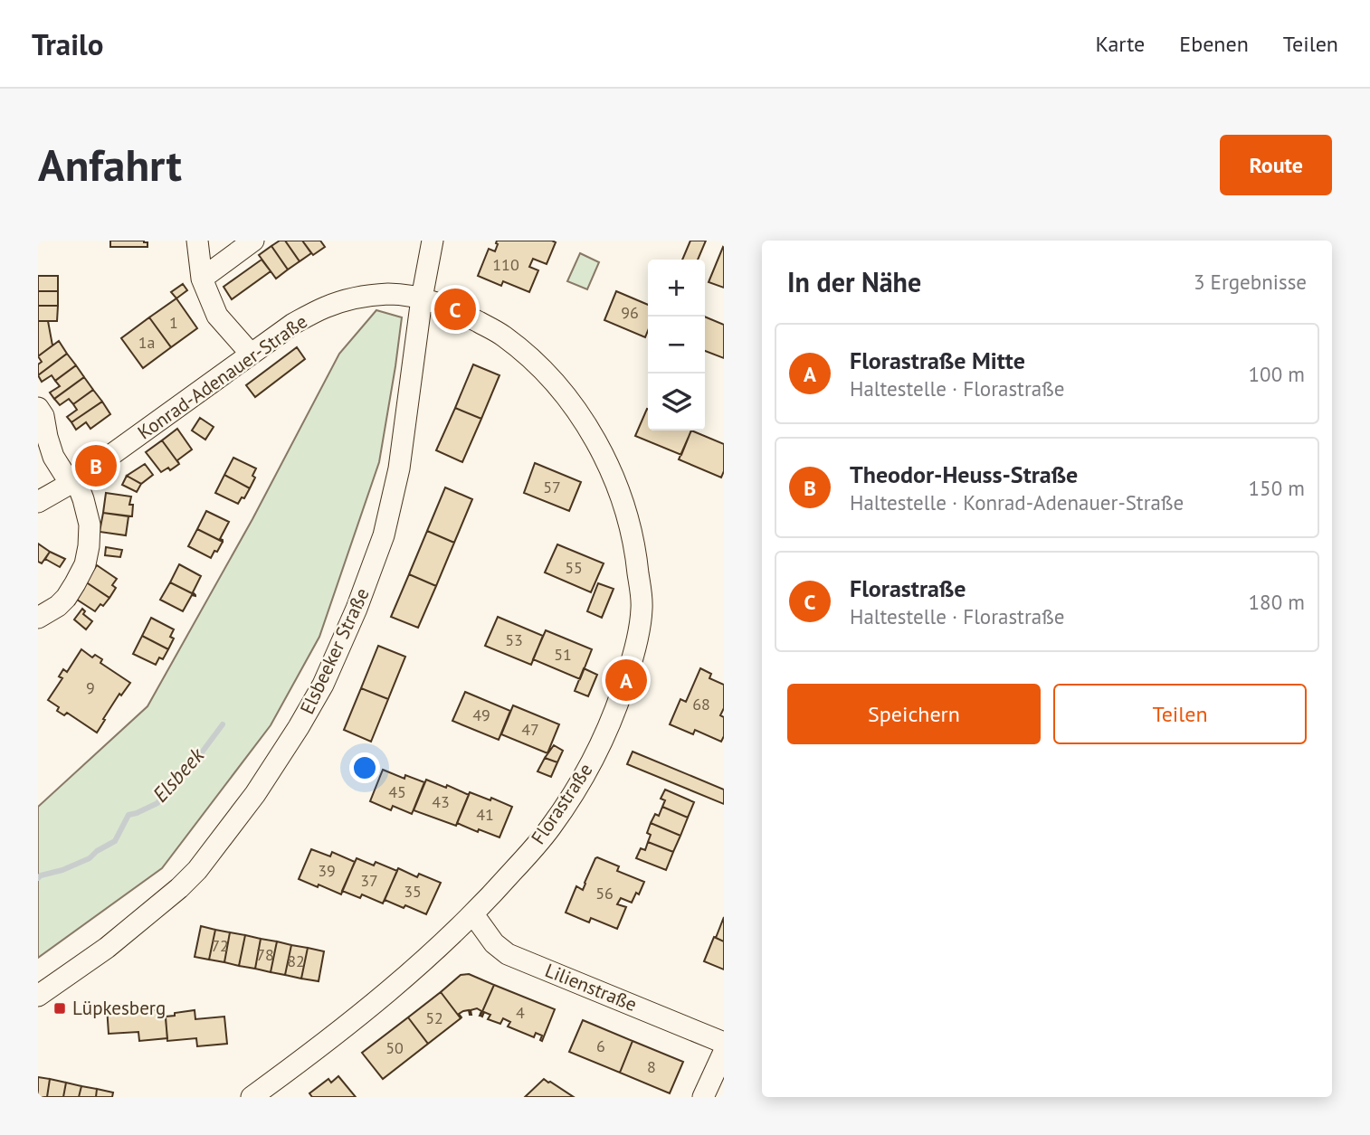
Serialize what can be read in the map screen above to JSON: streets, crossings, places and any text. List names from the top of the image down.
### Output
{
  "streets": {
    "street": [
      "Konrad-Adenauer-Straße",
      "Elsbeeker Straße",
      "Florastraße",
      "Lilienstraße"
    ]
  },
  "crossings": [
    ["Konrad-Adenauer-Straße", "Elsbeeker Straße"],
    ["Konrad-Adenauer-Straße", "Florastraße"],
    ["Elsbeeker Straße", "Florastraße"],
    ["Florastraße", "Lilienstraße"]
  ],
  "water": ["Elsbeek"],
  "places": {
    "transit": ["Lüpkesberg"]
  },
  "house_numbers": [
    "110",
    "96",
    "1",
    "1a",
    "57",
    "55",
    "53",
    "51",
    "9",
    "68",
    "49",
    "47",
    "45",
    "43",
    "41",
    "39",
    "37",
    "35",
    "56",
    "72",
    "78",
    "82",
    "4",
    "52",
    "6",
    "50",
    "8"
  ],
  "page": {
    "header": "Trailo",
    "nav": ["Karte", "Ebenen", "Teilen"],
    "buttons": [
      "Route",
      ["Speichern", "Teilen"]
    ],
    "title": "Anfahrt",
    "heading": ["In der Nähe", "3 Ergebnisse"],
    "map_buttons": ["+", "−"],
    "pins": ["C", "B", "A"],
    "list": [
      {
        "mark": "A",
        "name": "Florastraße Mitte",
        "note": "Haltestelle · Florastraße",
        "value": "100 m"
      },
      {
        "mark": "B",
        "name": "Theodor-Heuss-Straße",
        "note": "Haltestelle · Konrad-Adenauer-Straße",
        "value": "150 m"
      },
      {
        "mark": "C",
        "name": "Florastraße",
        "note": "Haltestelle · Florastraße",
        "value": "180 m"
      }
    ]
  }
}
